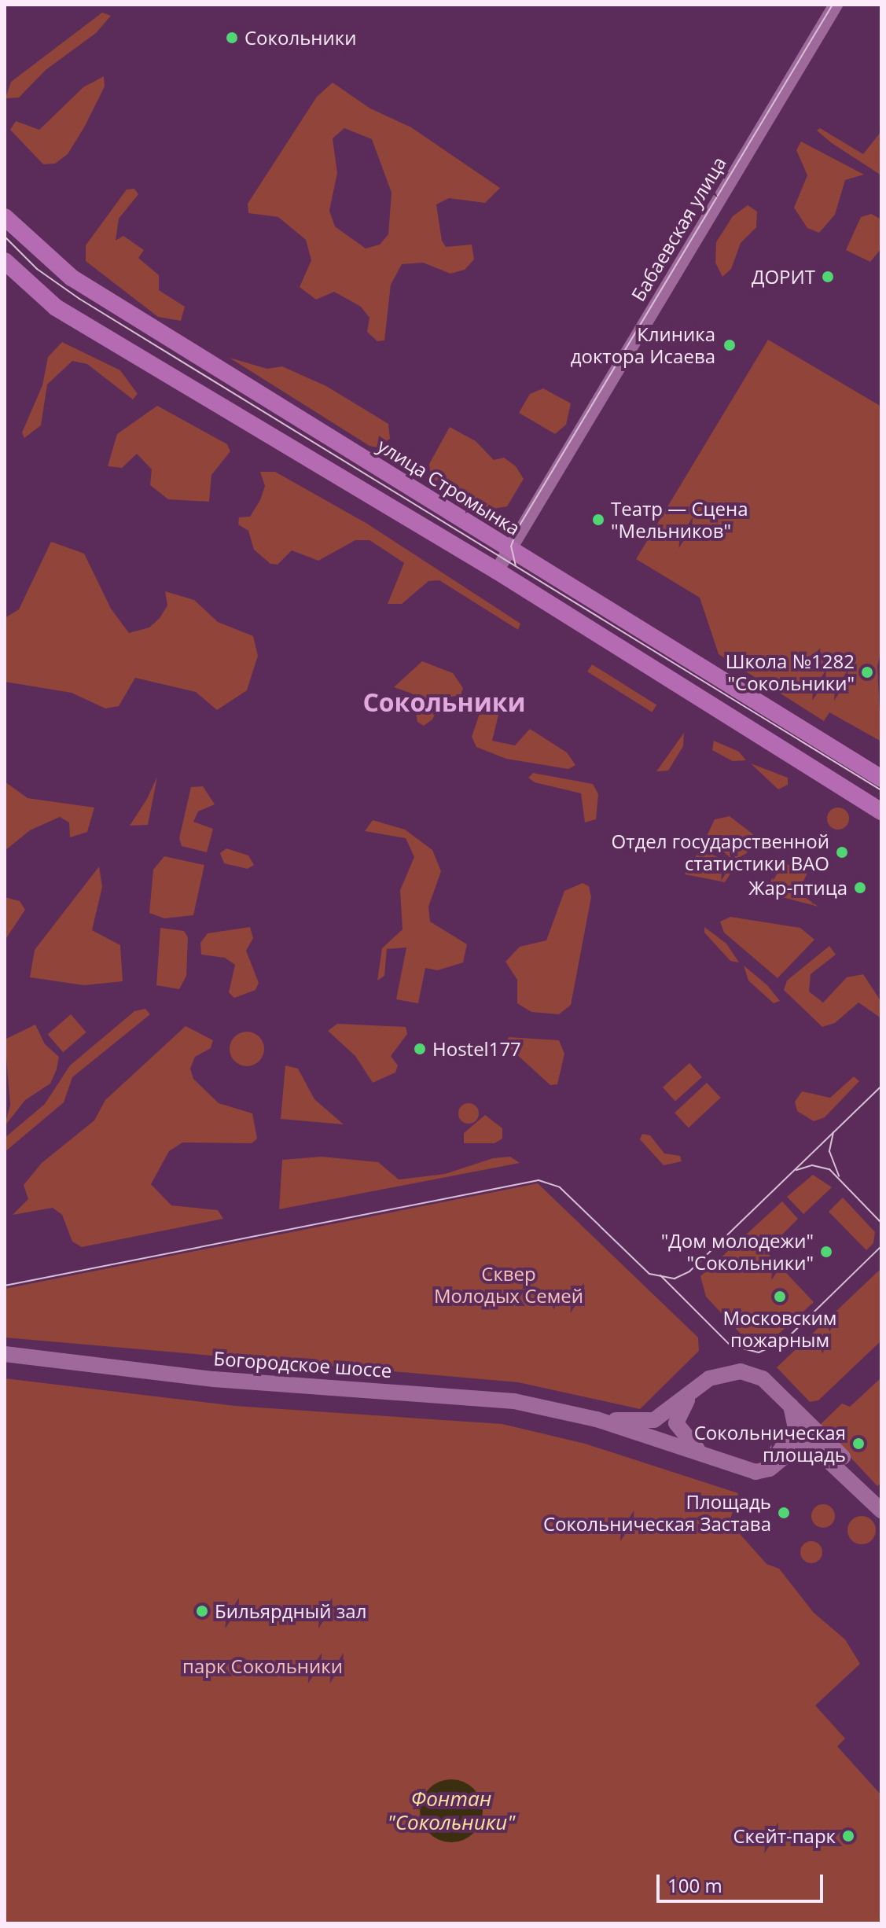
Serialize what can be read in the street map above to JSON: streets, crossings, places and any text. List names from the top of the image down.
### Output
{
  "streets": {
    "main road": ["улица Стромынка", "Богородское шоссе"],
    "street": ["Бабаевская улица"]
  },
  "crossings": [
    ["Бабаевская улица", "улица Стромынка"]
  ],
  "districts": ["Сокольники"],
  "water": ["Фонтан \"Сокольники\""],
  "parks": ["Сквер Молодых Семей", "парк Сокольники"],
  "places": [
    "Сокольники",
    "ДОРИТ",
    "Клиника доктора Исаева",
    "Театр — Сцена \"Мельников\"",
    "Школа №1282 \"Сокольники\"",
    "Отдел государственной статистики ВАО",
    "Жар-птица",
    "Hostel177",
    "\"Дом молодежи\" \"Сокольники\"",
    "Московским пожарным",
    "Сокольническая площадь",
    "Площадь Сокольническая Застава",
    "Бильярдный зал",
    "Скейт-парк"
  ],
  "scale_bar": "100 m"
}
